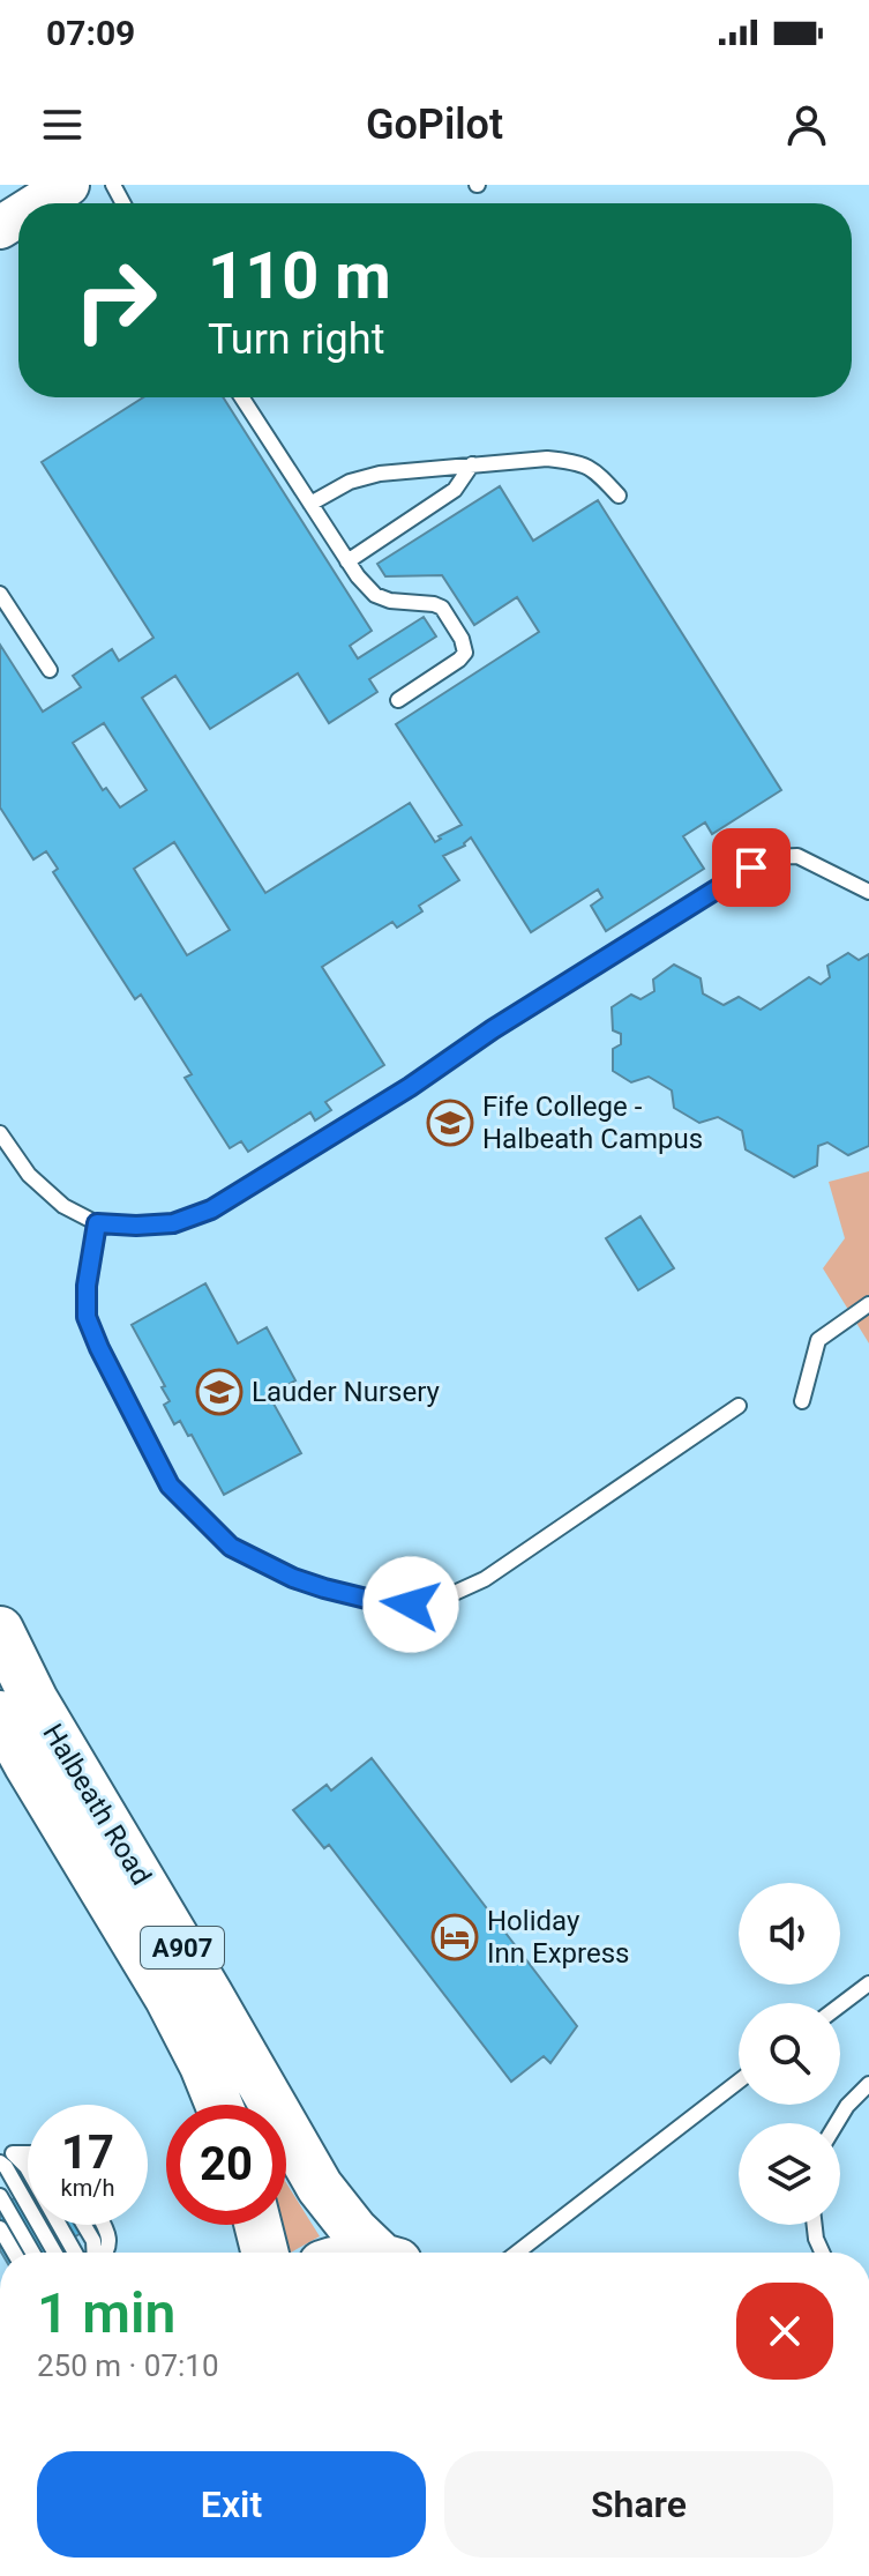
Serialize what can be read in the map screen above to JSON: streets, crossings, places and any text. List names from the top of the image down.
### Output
{
  "streets": {
    "main road": ["Halbeath Road", "A907"]
  },
  "places": {
    "school or university": ["Fife College - Halbeath Campus", "Lauder Nursery"],
    "hotel": ["Holiday Inn Express"]
  },
  "page": {
    "status": "07:09",
    "header": "GoPilot",
    "turn": ["110 m", "Turn right"],
    "speed": "17 km/h",
    "limit": "20",
    "heading": ["1 min", "250 m · 07:10"],
    "buttons": ["Exit", "Share"]
  }
}
